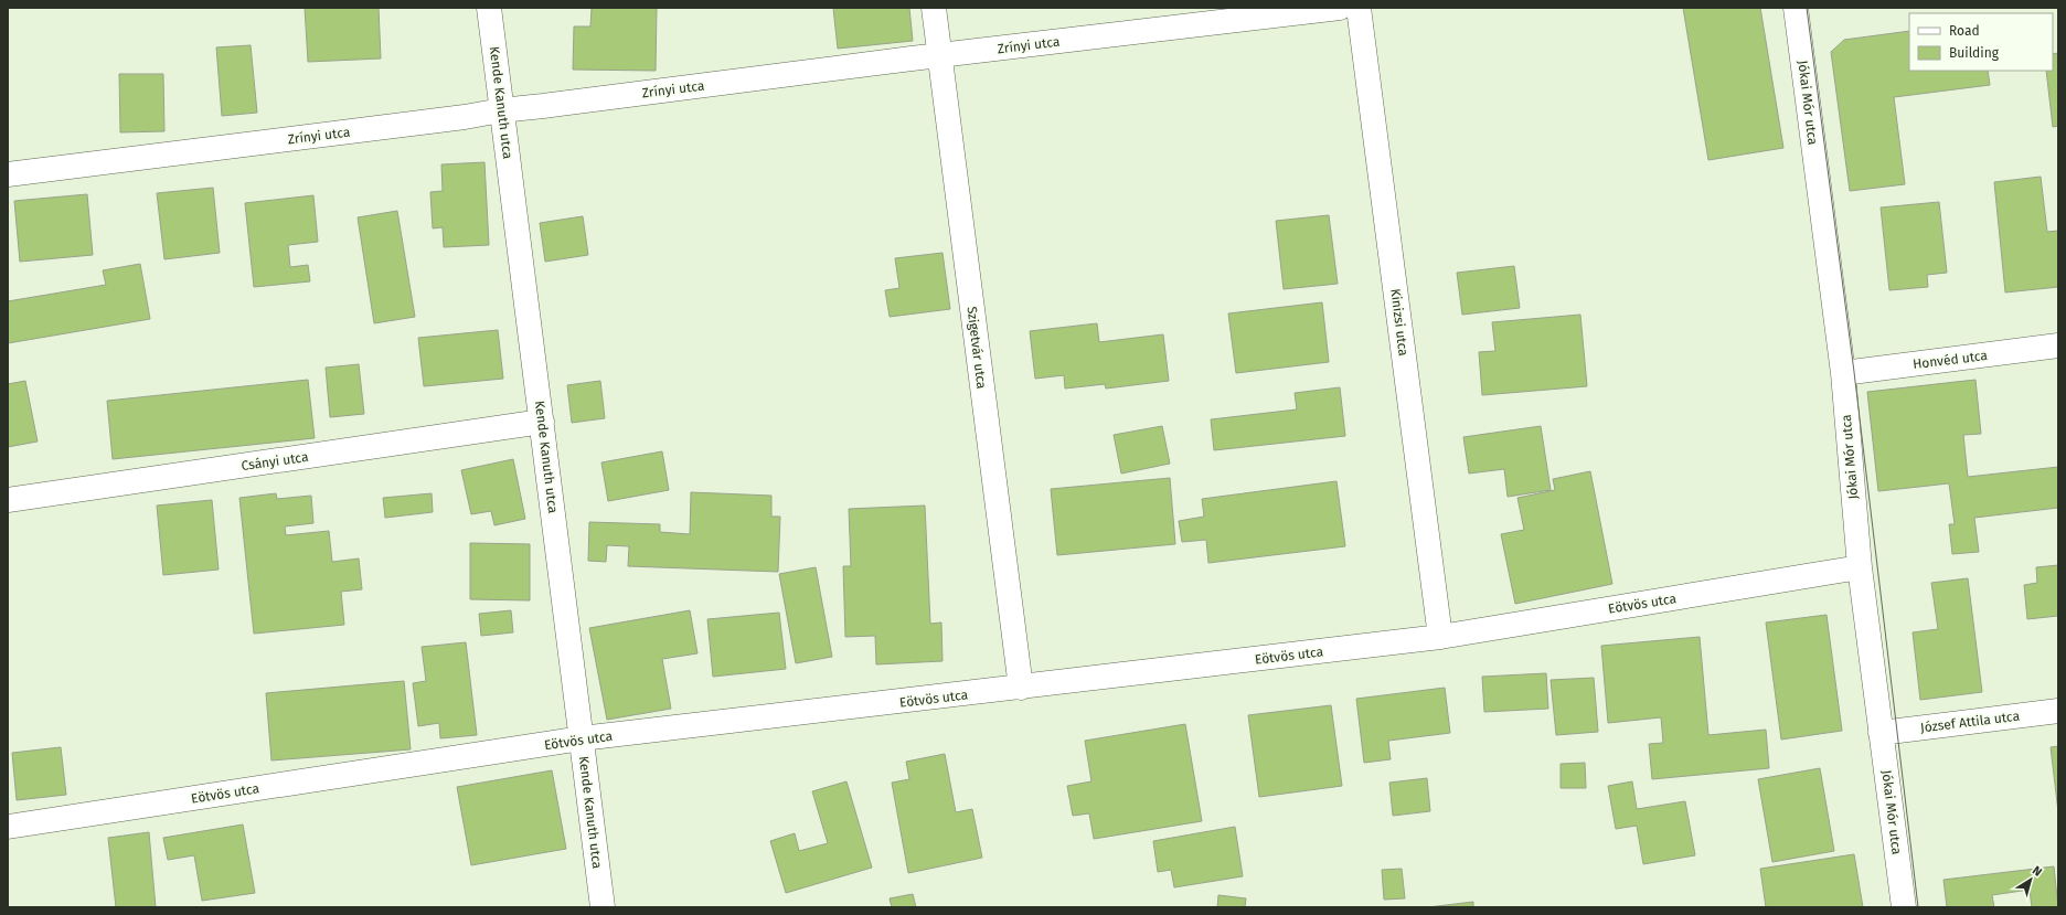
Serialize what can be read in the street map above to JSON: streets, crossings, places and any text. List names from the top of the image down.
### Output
{
  "streets": {
    "street": [
      "Zrínyi utca",
      "Kende Kanuth utca",
      "Jókai Mór utca",
      "Kinizsi utca",
      "Szigetvár utca",
      "Honvéd utca",
      "Csányi utca",
      "Eötvös utca",
      "József Attila utca"
    ]
  },
  "crossings": [
    ["Zrínyi utca", "Kende Kanuth utca"],
    ["Zrínyi utca", "Szigetvár utca"],
    ["Kende Kanuth utca", "Csányi utca"],
    ["Kende Kanuth utca", "Eötvös utca"],
    ["Jókai Mór utca", "Honvéd utca"],
    ["Jókai Mór utca", "Eötvös utca"],
    ["Jókai Mór utca", "József Attila utca"],
    ["Kinizsi utca", "Eötvös utca"],
    ["Szigetvár utca", "Eötvös utca"]
  ],
  "legend": ["Road", "Building"],
  "north": "top right"
}
